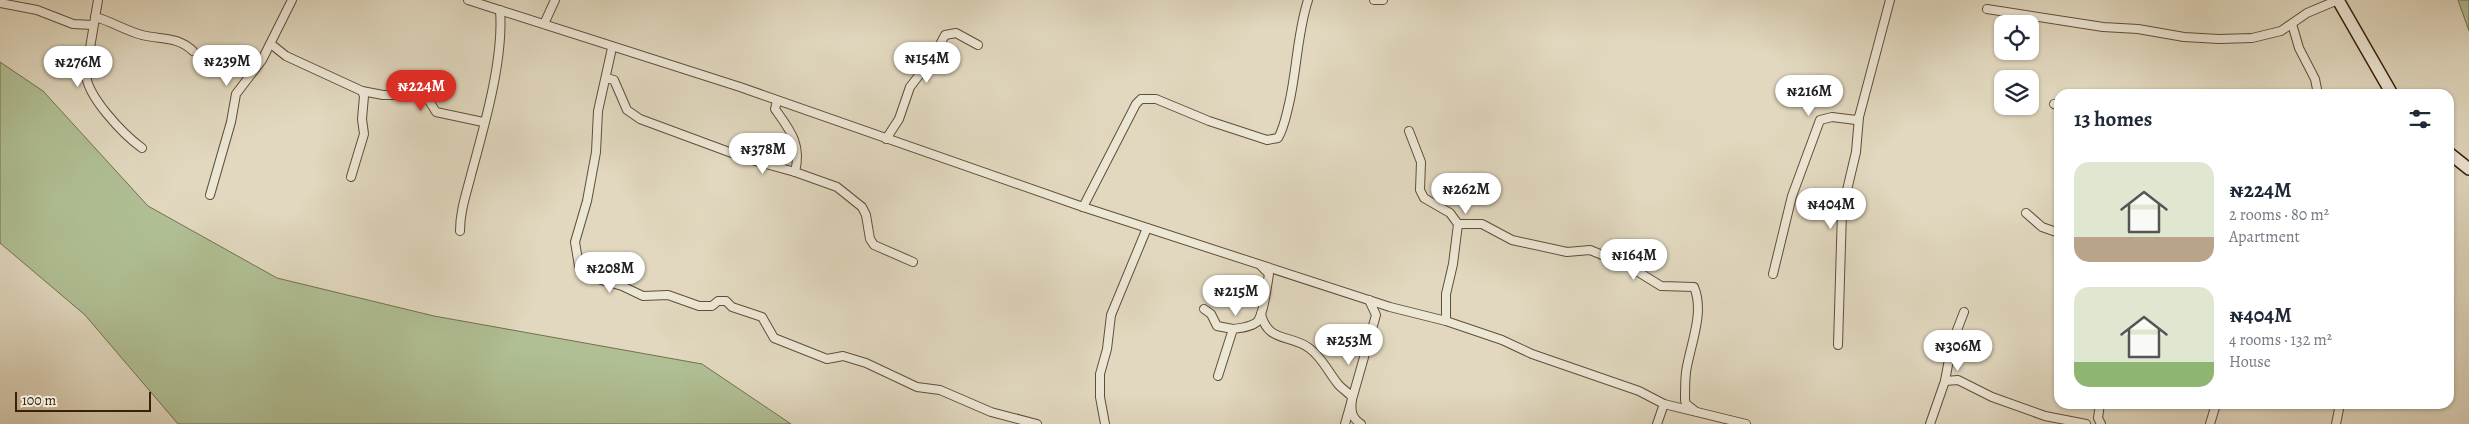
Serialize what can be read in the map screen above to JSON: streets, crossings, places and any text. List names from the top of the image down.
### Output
{
  "scale_bar": "100 m",
  "page": {
    "price": [
      "₦154M",
      "₦239M",
      "₦276M",
      "₦224M",
      "₦216M",
      "₦378M",
      "₦262M",
      "₦404M",
      "₦164M",
      "₦208M",
      "₦215M",
      "₦253M",
      "₦306M"
    ],
    "heading": "13 homes",
    "list": [
      {
        "name": "₦224M",
        "note": "2 rooms · 80 m² · Apartment"
      },
      {
        "name": "₦404M",
        "note": "4 rooms · 132 m² · House"
      }
    ],
    "scale": "100 m"
  }
}
